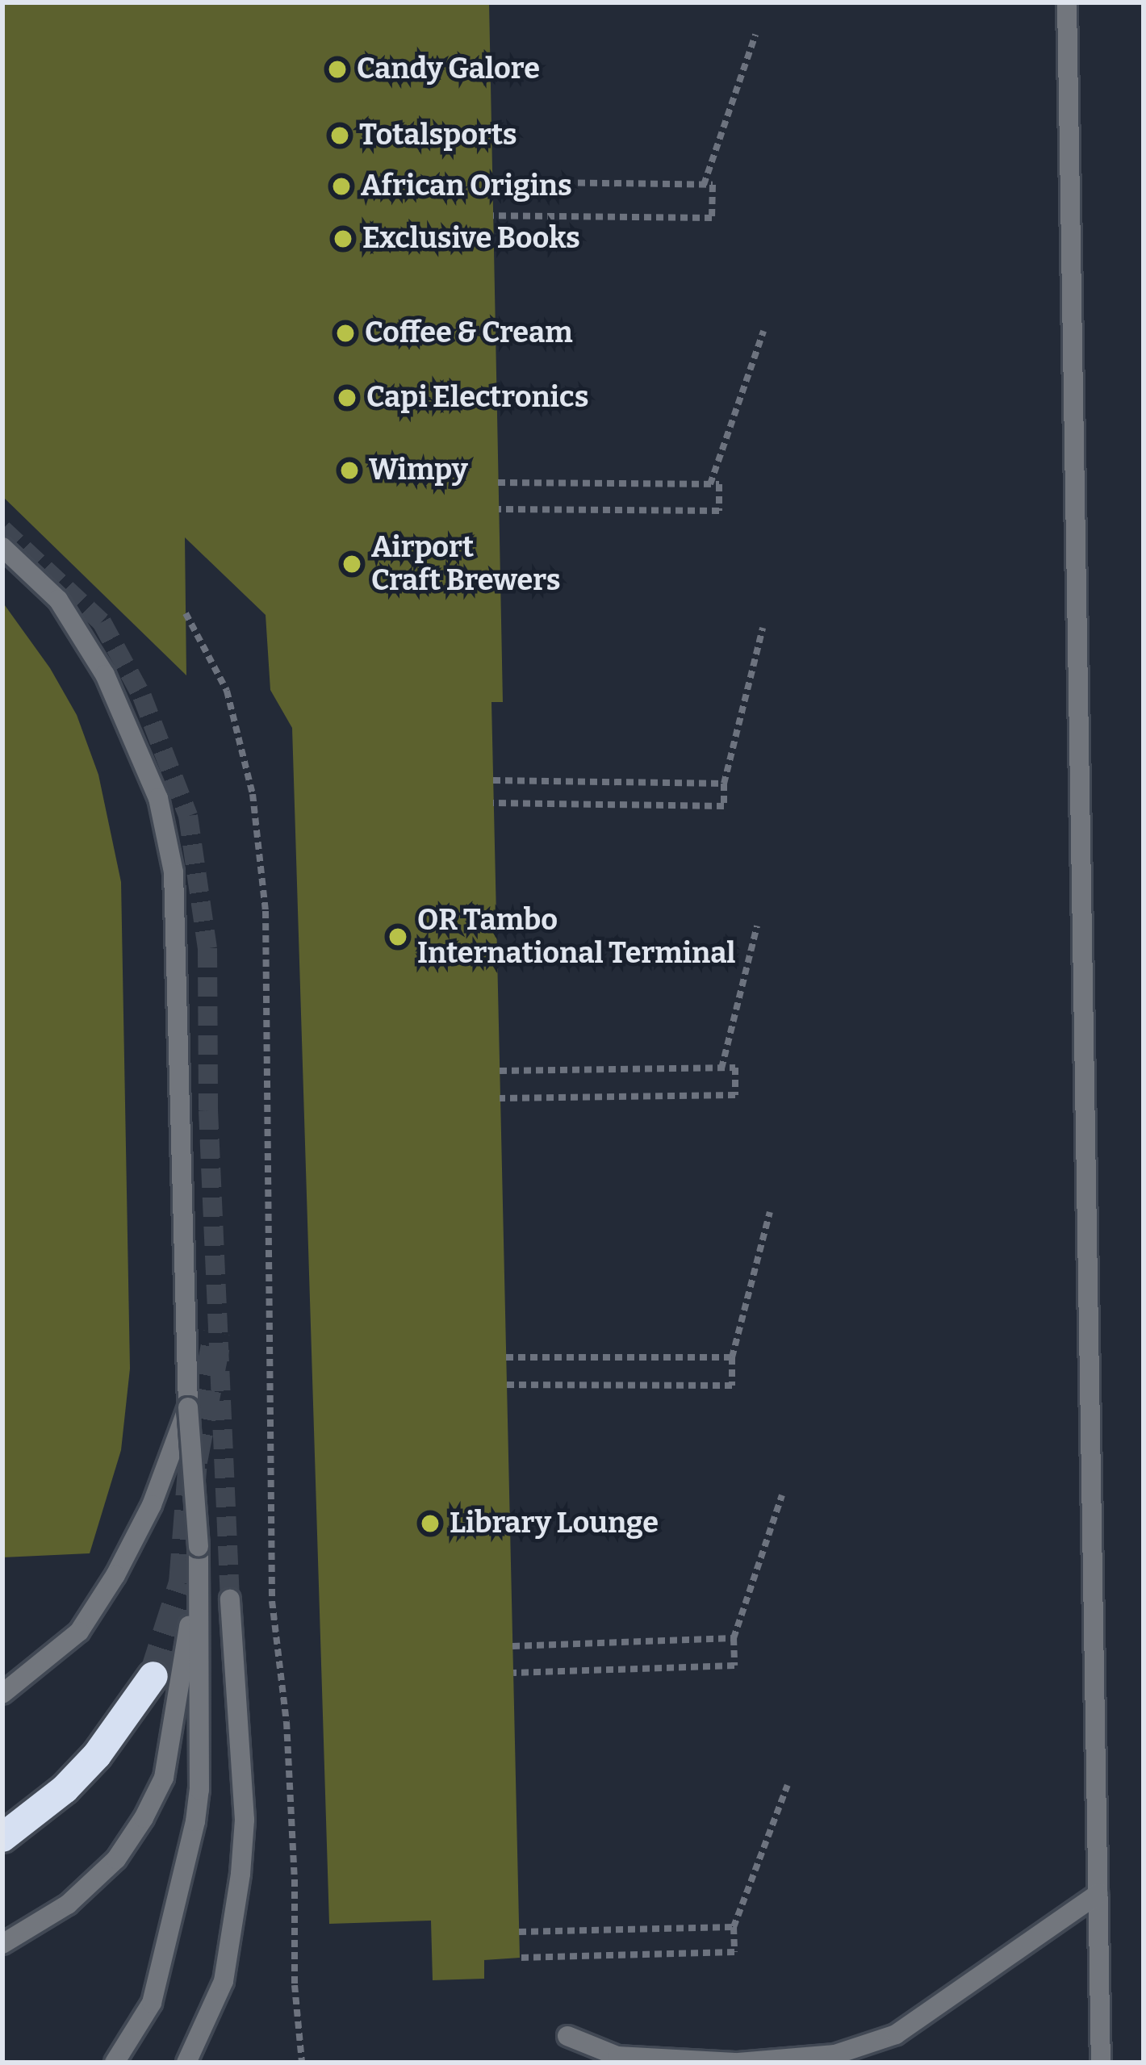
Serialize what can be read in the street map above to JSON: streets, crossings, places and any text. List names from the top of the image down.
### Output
{
  "places": [
    "Candy Galore",
    "Totalsports",
    "African Origins",
    "Exclusive Books",
    "Coffee & Cream",
    "Capi Electronics",
    "Wimpy",
    "Airport Craft Brewers",
    "OR Tambo International Terminal",
    "Library Lounge"
  ]
}
